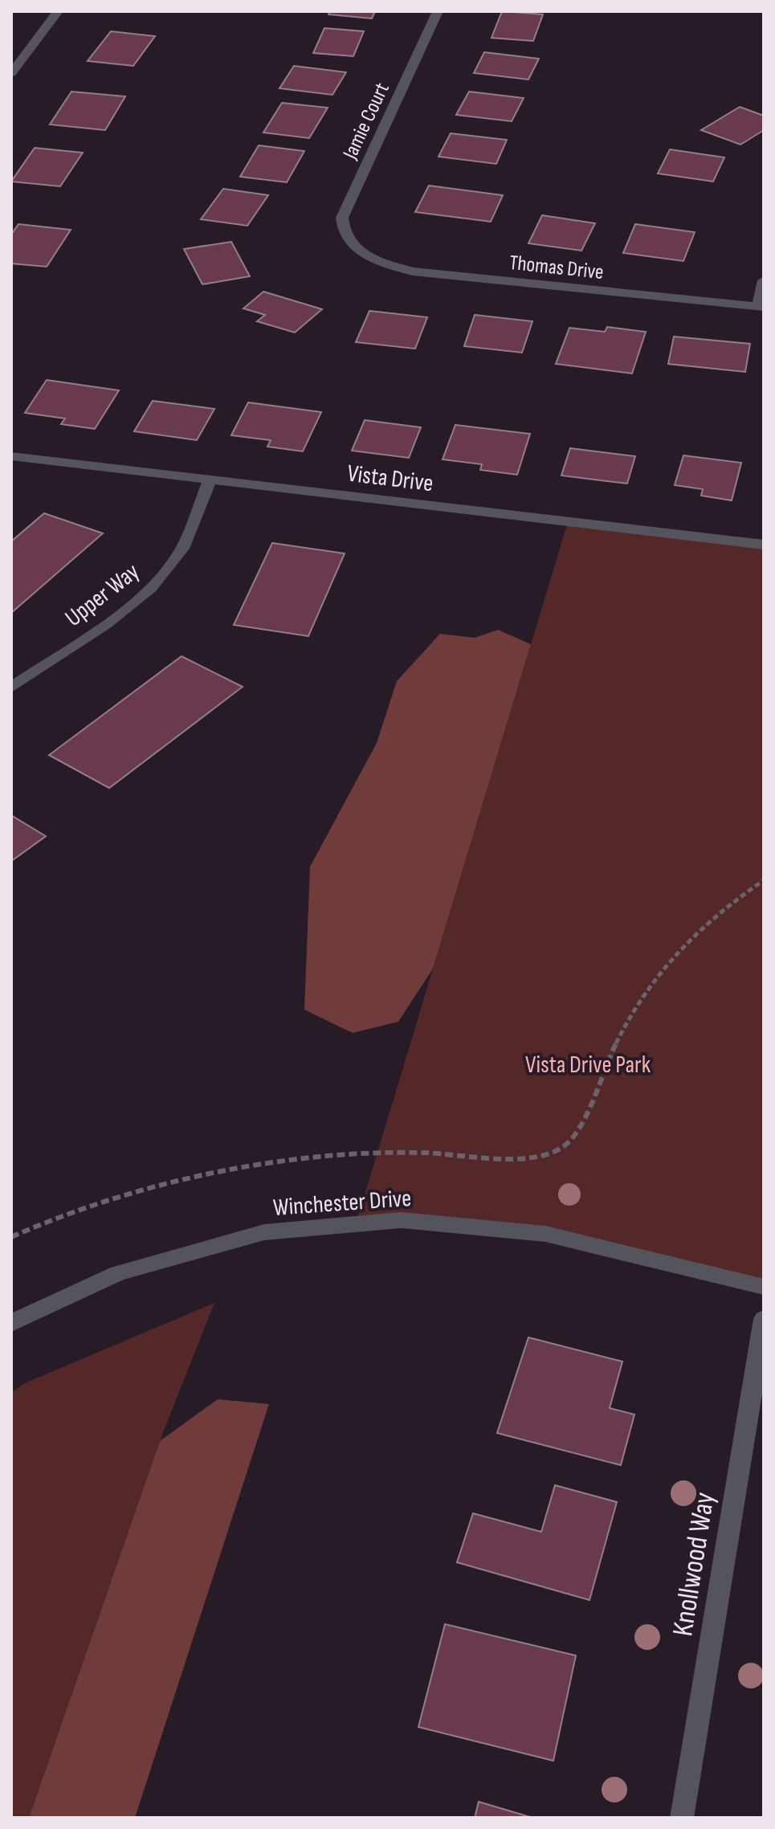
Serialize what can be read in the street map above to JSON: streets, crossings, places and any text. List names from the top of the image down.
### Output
{
  "streets": {
    "street": [
      "Jamie Court",
      "Thomas Drive",
      "Vista Drive",
      "Upper Way",
      "Winchester Drive",
      "Knollwood Way"
    ]
  },
  "crossings": [
    ["Jamie Court", "Thomas Drive"],
    ["Vista Drive", "Upper Way"]
  ],
  "parks": ["Vista Drive Park"]
}
